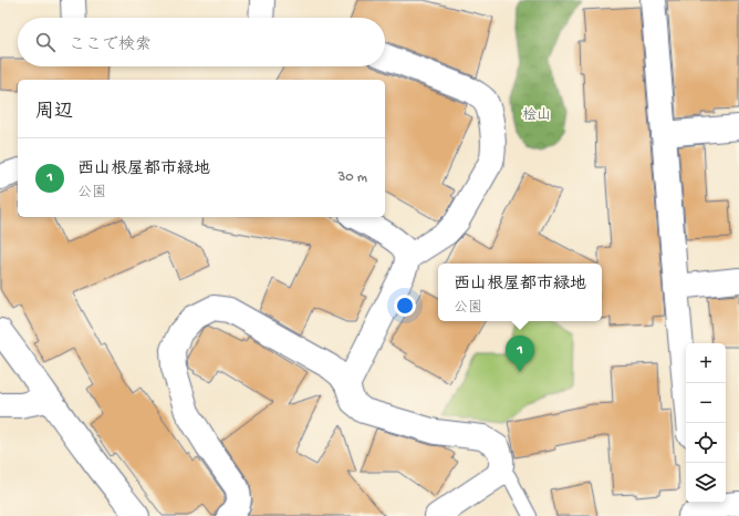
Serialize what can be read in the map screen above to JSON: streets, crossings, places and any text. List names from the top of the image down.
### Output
{
  "parks": ["桧山"],
  "page": {
    "search": "ここで検索",
    "heading": "周辺",
    "list": [
      {
        "mark": "1",
        "name": "西山根屋都市緑地",
        "note": "公園",
        "value": "30 m"
      }
    ],
    "popup": ["西山根屋都市緑地", "公園"],
    "pins": "1",
    "map_buttons": ["+", "−"]
  }
}
